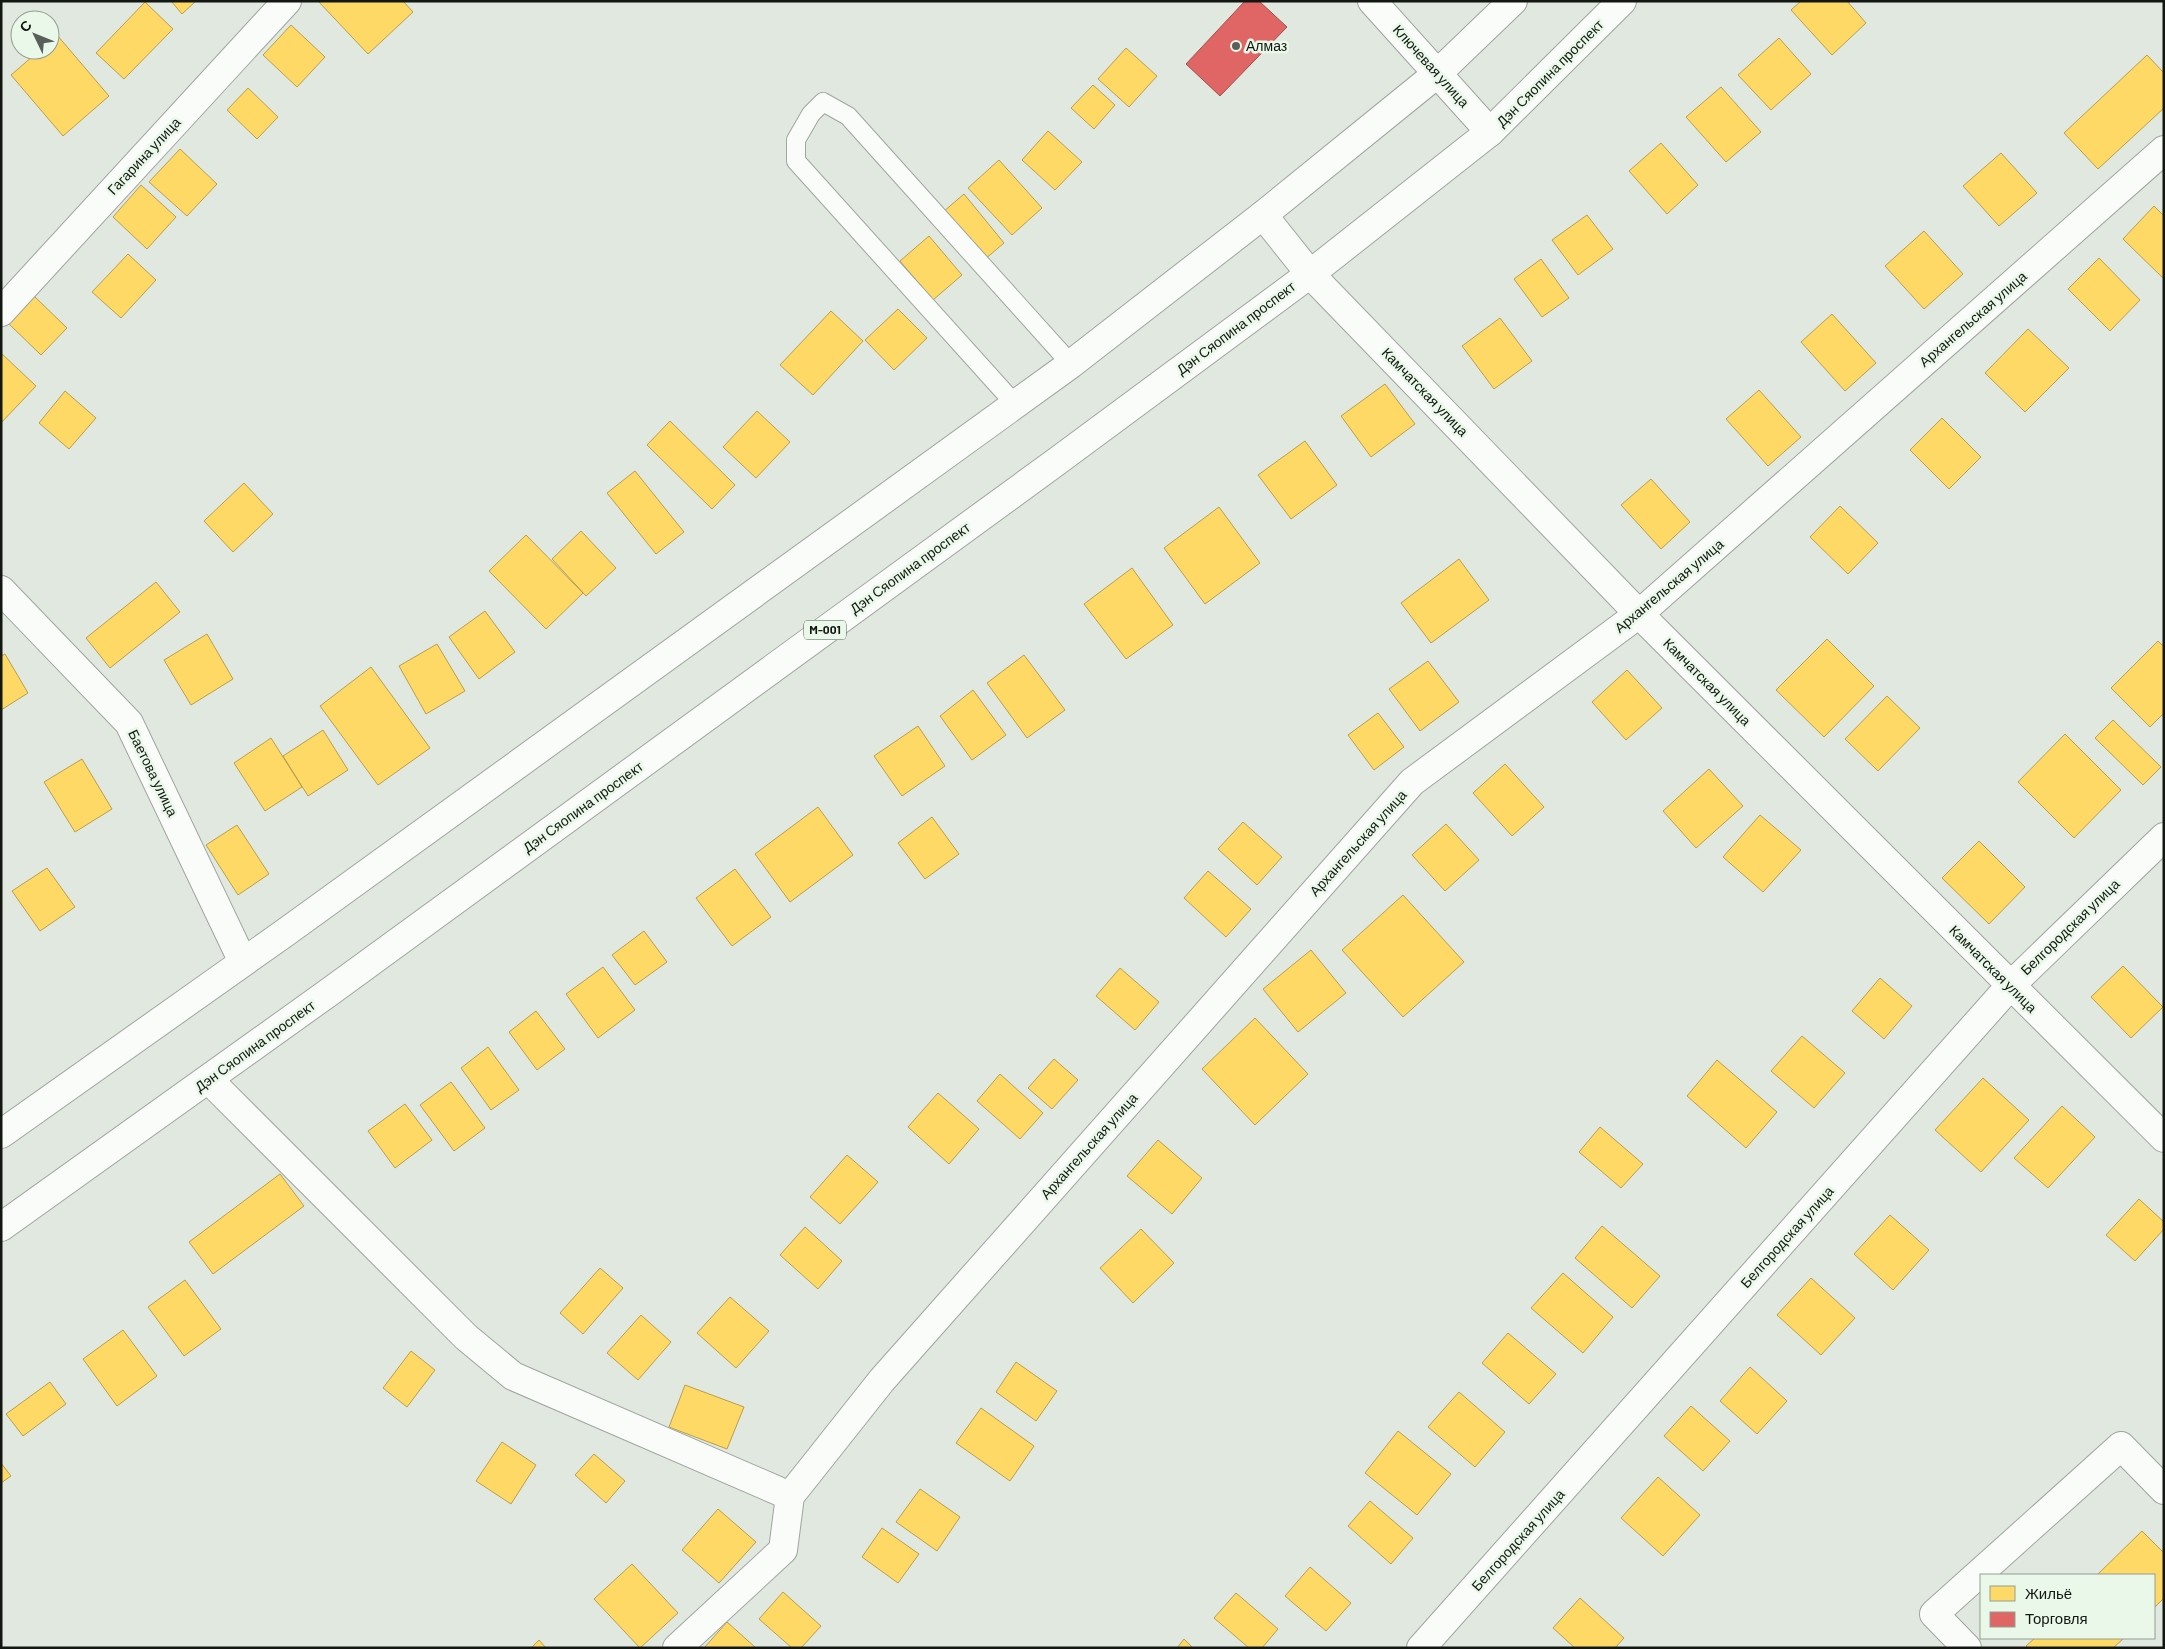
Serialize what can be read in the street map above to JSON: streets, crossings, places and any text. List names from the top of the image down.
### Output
{
  "streets": {
    "street": [
      "Ключевая улица",
      "Дэн Сяопина проспект",
      "Гагарина улица",
      "Архангельская улица",
      "Камчатская улица",
      "M-001",
      "Баетова улица",
      "Белгородская улица"
    ]
  },
  "crossings": [
    ["Ключевая улица", "Дэн Сяопина проспект"],
    ["Дэн Сяопина проспект", "Камчатская улица"],
    ["Архангельская улица", "Камчатская улица"],
    ["Камчатская улица", "Белгородская улица"]
  ],
  "places": ["Алмаз"],
  "legend": ["Жильё", "Торговля"],
  "north": "top left"
}
